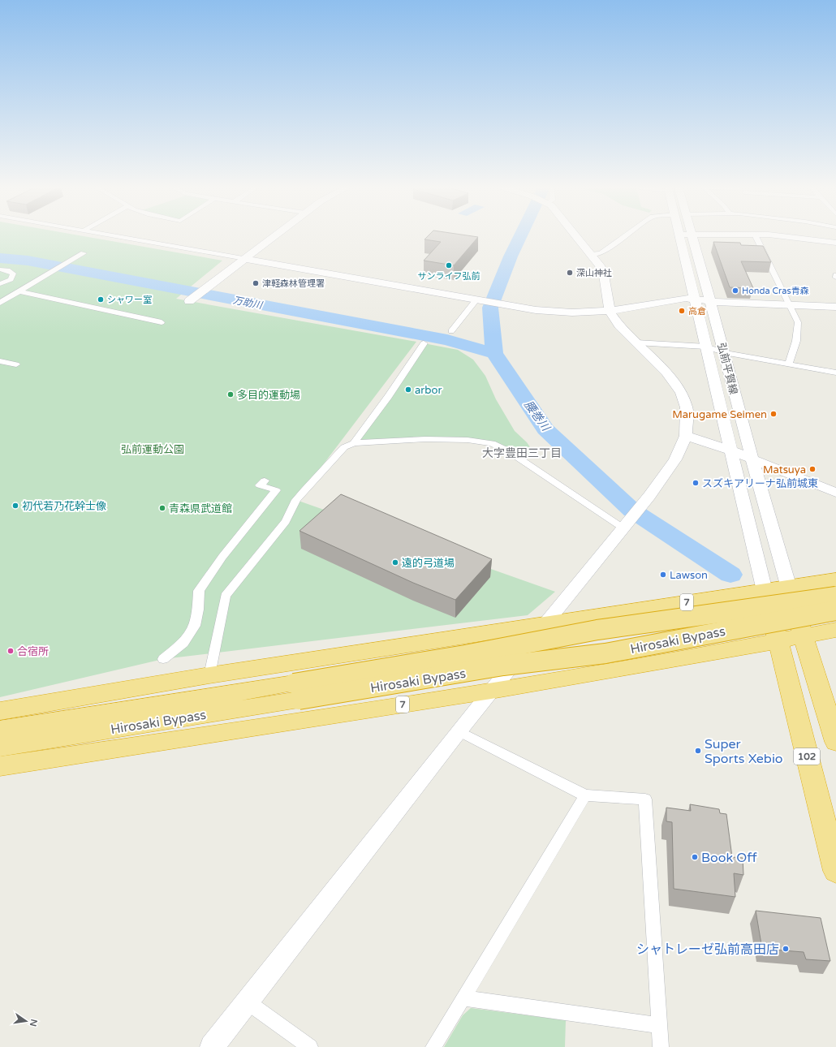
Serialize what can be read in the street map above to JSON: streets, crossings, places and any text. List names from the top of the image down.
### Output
{
  "streets": {
    "highway": ["7", "Hirosaki Bypass", "102"],
    "main road": ["弘前平賀線"]
  },
  "crossings": [
    ["弘前平賀線", "7"],
    ["弘前平賀線", "102"],
    ["7", "102"]
  ],
  "districts": ["大字豊田三丁目"],
  "water": ["万助川", "腰巻川"],
  "parks": ["弘前運動公園"],
  "places": [
    "サンライフ弘前",
    "深山神社",
    "津軽森林管理署",
    "Honda Cras青森",
    "シャワー室",
    "高倉",
    "arbor",
    "多目的運動場",
    "Marugame Seimen",
    "Matsuya",
    "スズキアリーナ弘前城東",
    "初代若乃花幹士像",
    "青森県武道館",
    "遠的弓道場",
    "Lawson",
    "合宿所",
    "Super Sports Xebio",
    "Book Off",
    "シャトレーゼ弘前高田店"
  ],
  "north": "right"
}
